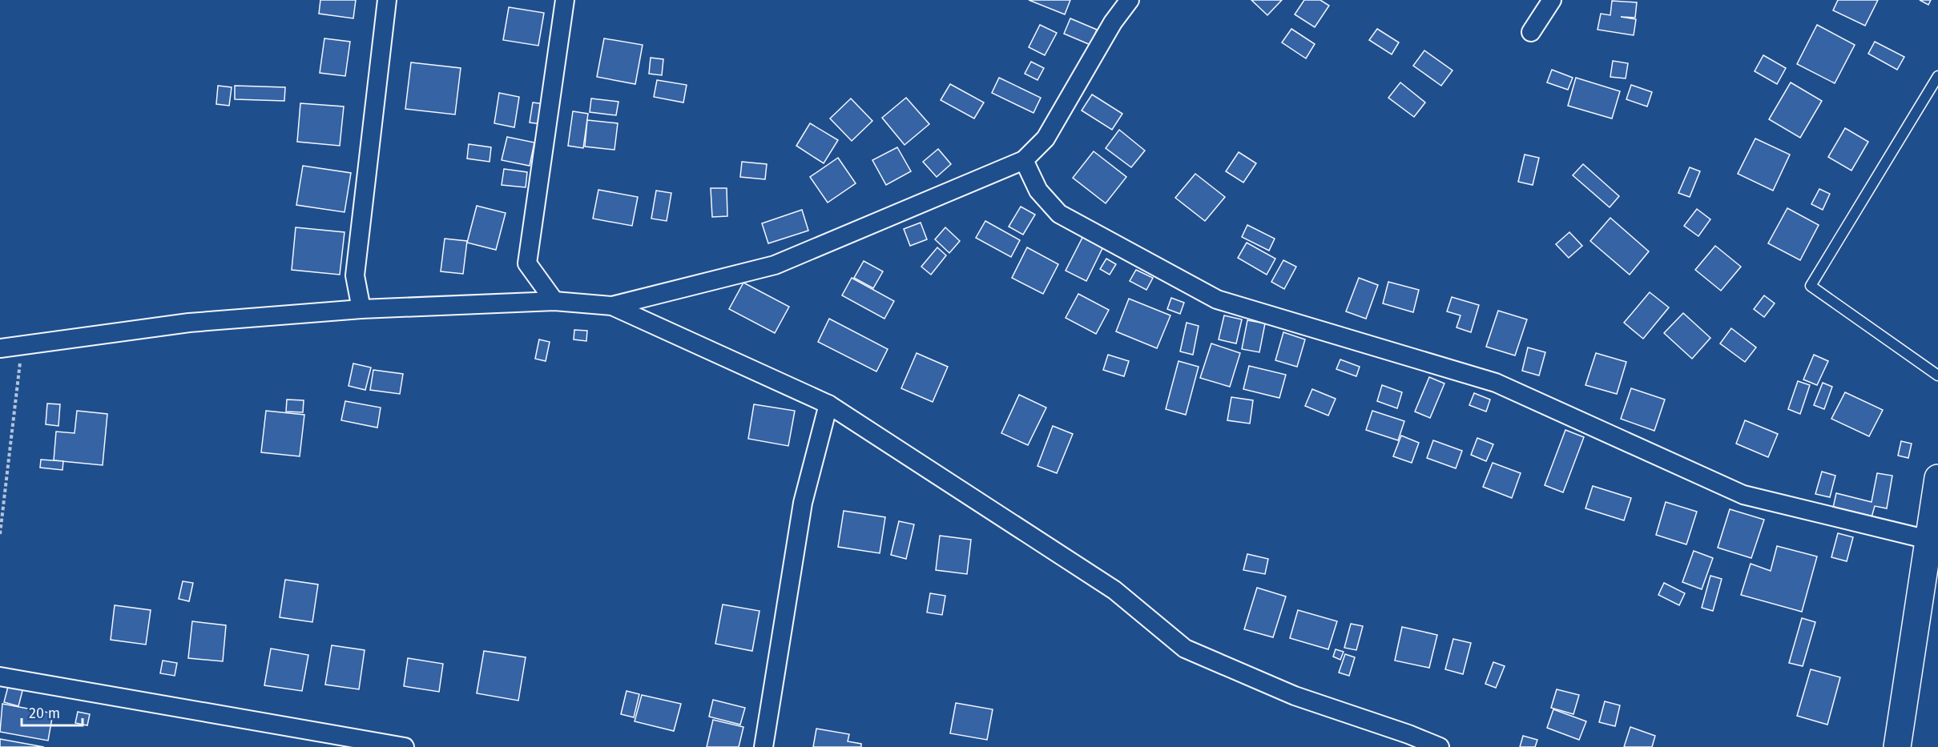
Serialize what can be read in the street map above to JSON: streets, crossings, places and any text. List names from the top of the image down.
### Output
{
  "scale_bar": "20 m"
}
